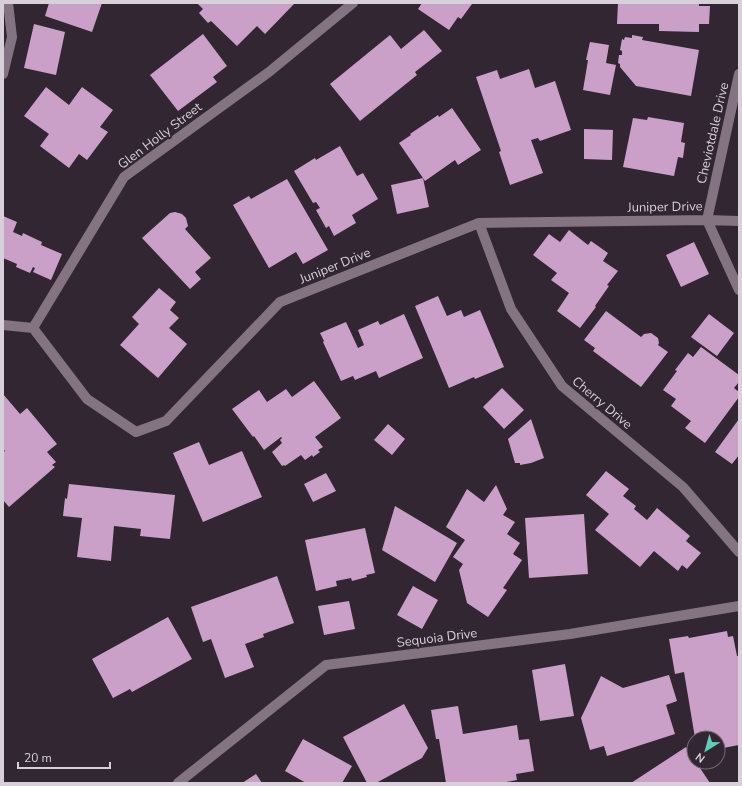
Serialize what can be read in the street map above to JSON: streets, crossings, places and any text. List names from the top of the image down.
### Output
{
  "streets": {
    "street": [
      "Cheviotdale Drive",
      "Glen Holly Street",
      "Juniper Drive",
      "Cherry Drive",
      "Sequoia Drive"
    ]
  },
  "crossings": [
    ["Cheviotdale Drive", "Juniper Drive"],
    ["Glen Holly Street", "Juniper Drive"],
    ["Juniper Drive", "Cherry Drive"]
  ],
  "scale_bar": "20 m",
  "north": "bottom left"
}
